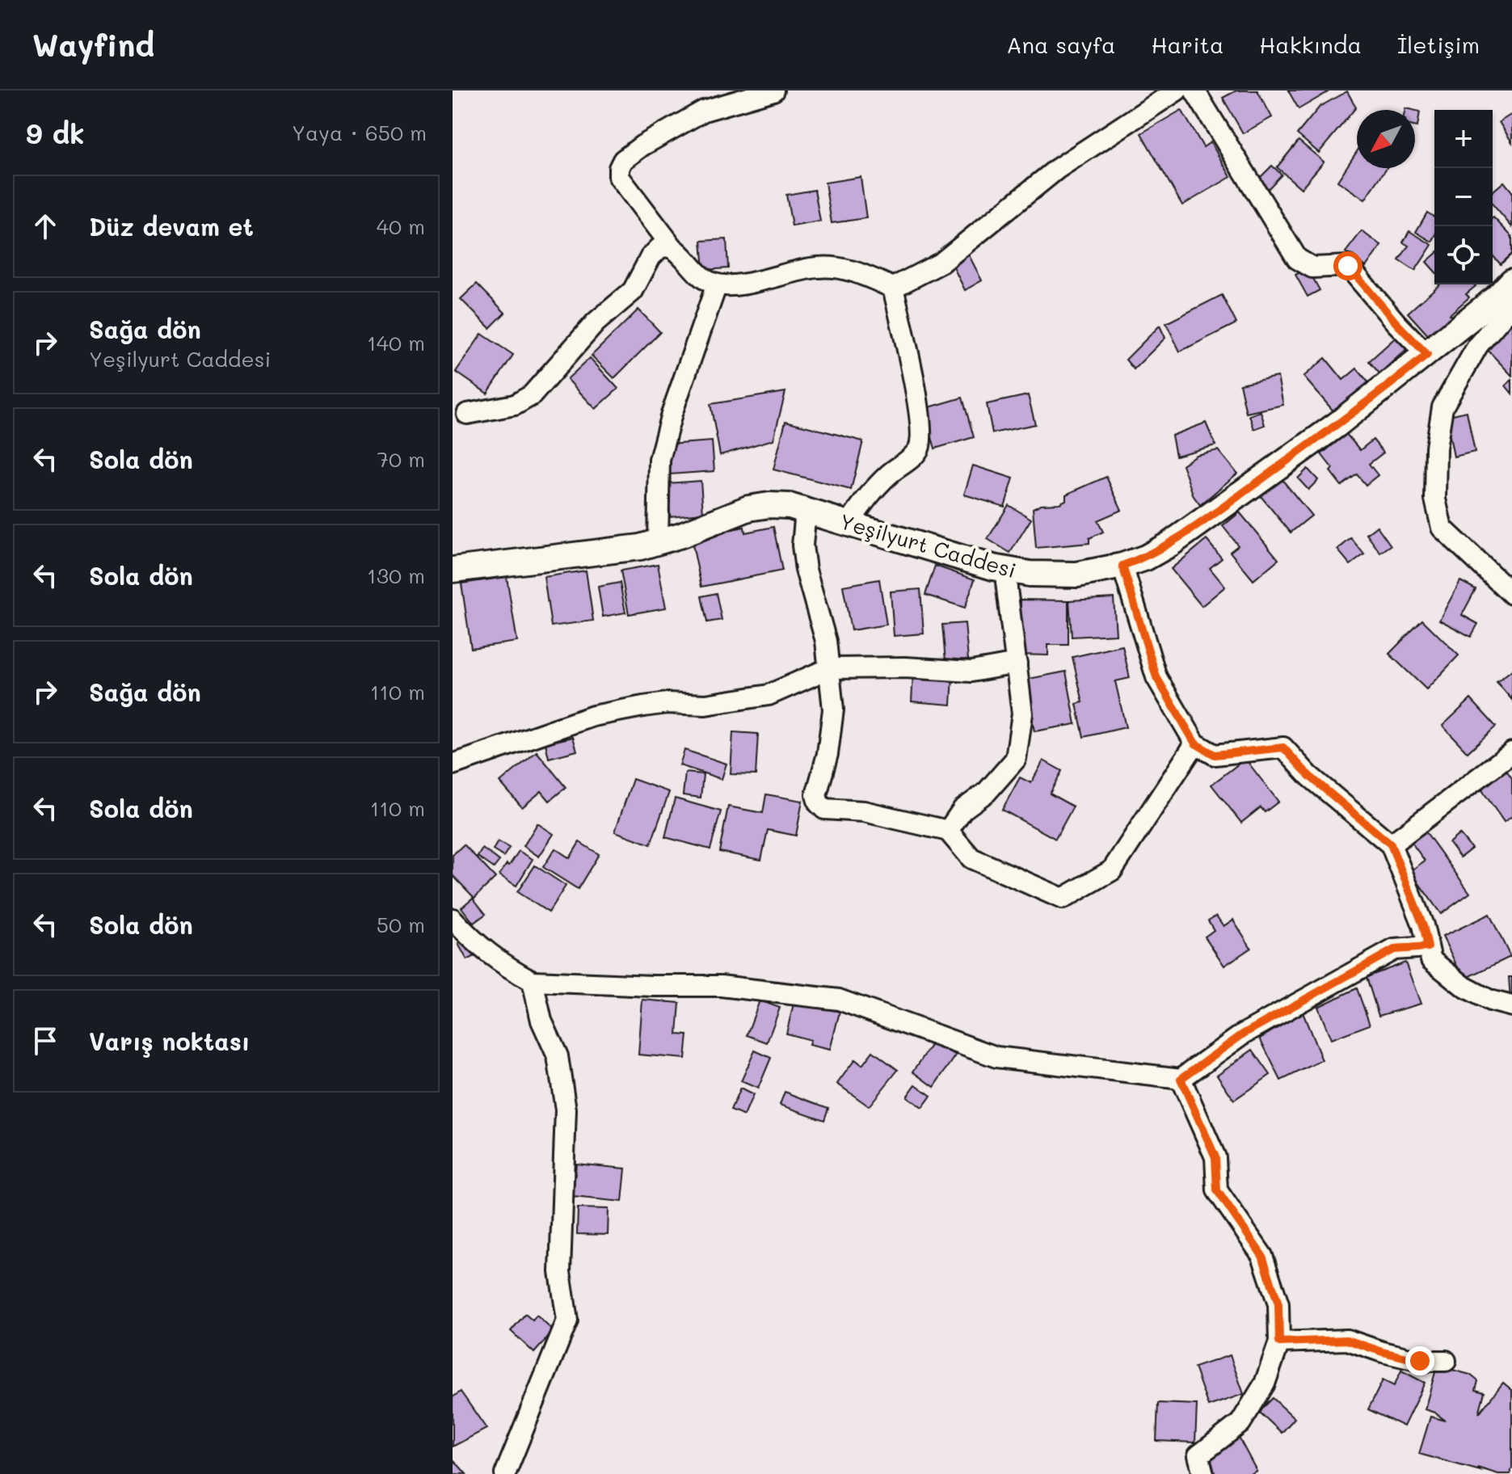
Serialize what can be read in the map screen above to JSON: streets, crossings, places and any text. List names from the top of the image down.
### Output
{
  "streets": {
    "main road": ["Yeşilyurt Caddesi"]
  },
  "north": "bottom left",
  "page": {
    "header": "Wayfind",
    "nav": [
      "Ana sayfa",
      "Harita",
      "Hakkında",
      "İletişim"
    ],
    "heading": ["9 dk", "Yaya · 650 m"],
    "map_buttons": ["+", "−"],
    "list": [
      ["Düz devam et", "40 m"],
      ["Sağa dön", "Yeşilyurt Caddesi", "140 m"],
      ["Sola dön", "70 m"],
      ["Sola dön", "130 m"],
      ["Sağa dön", "110 m"],
      ["Sola dön", "110 m"],
      ["Sola dön", "50 m"],
      "Varış noktası"
    ]
  }
}
